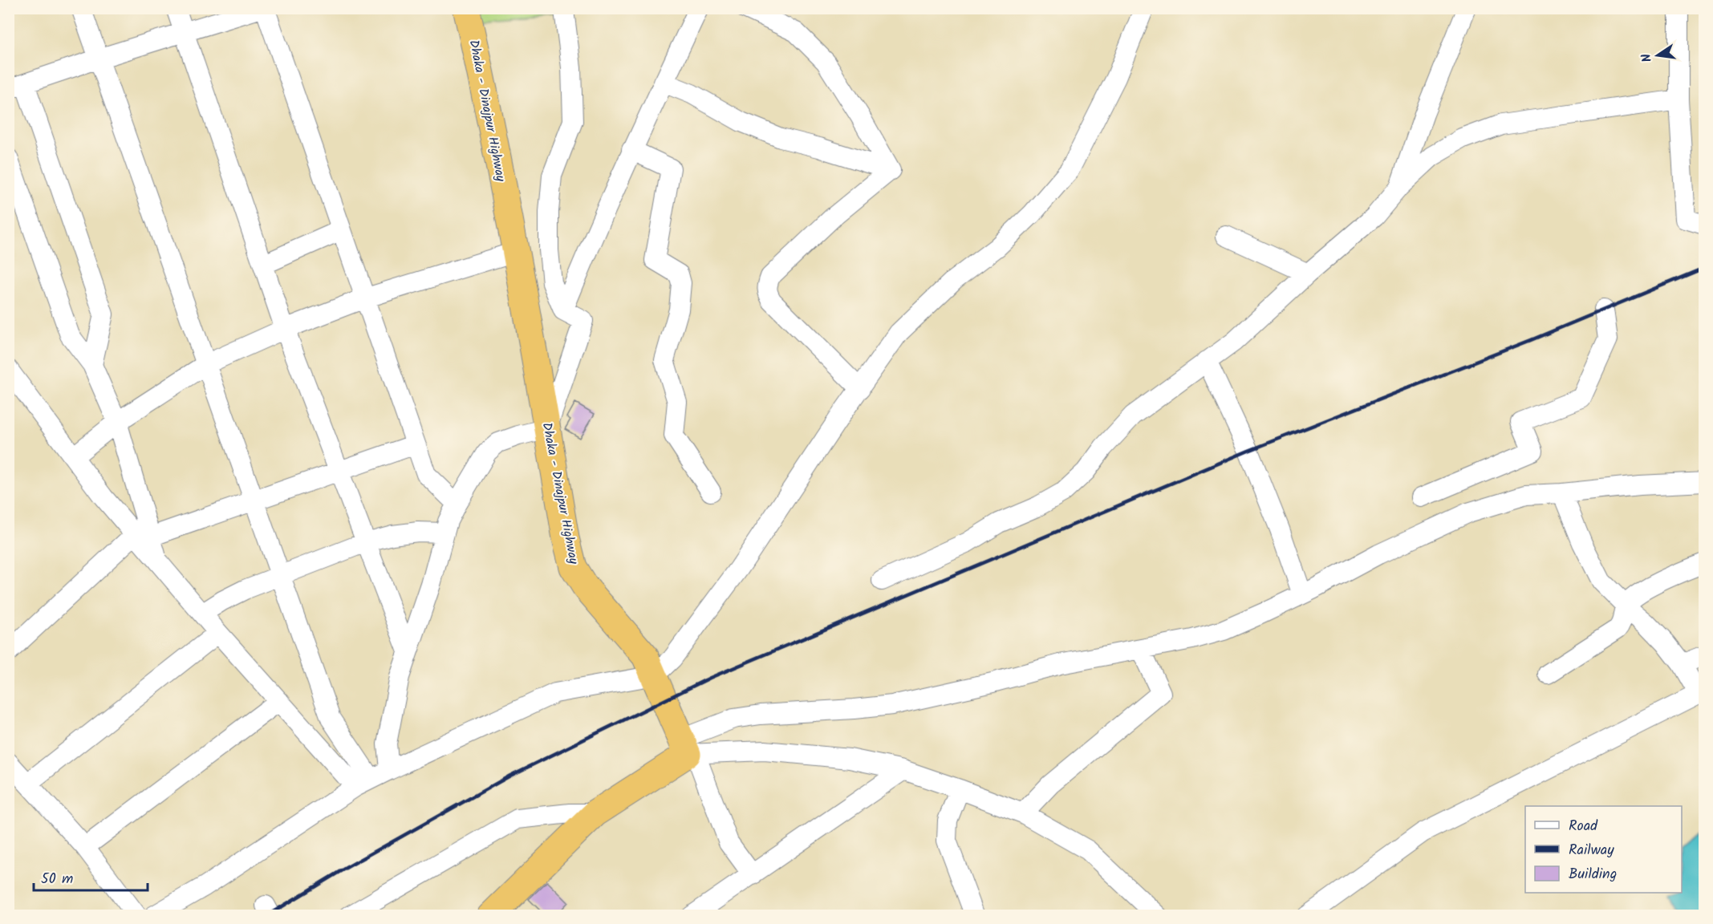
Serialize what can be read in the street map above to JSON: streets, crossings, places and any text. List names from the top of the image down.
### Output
{
  "streets": {
    "highway": ["Dhaka - Dinajpur Highway"]
  },
  "legend": ["Road", "Railway", "Building"],
  "scale_bar": "50 m",
  "north": "left"
}
